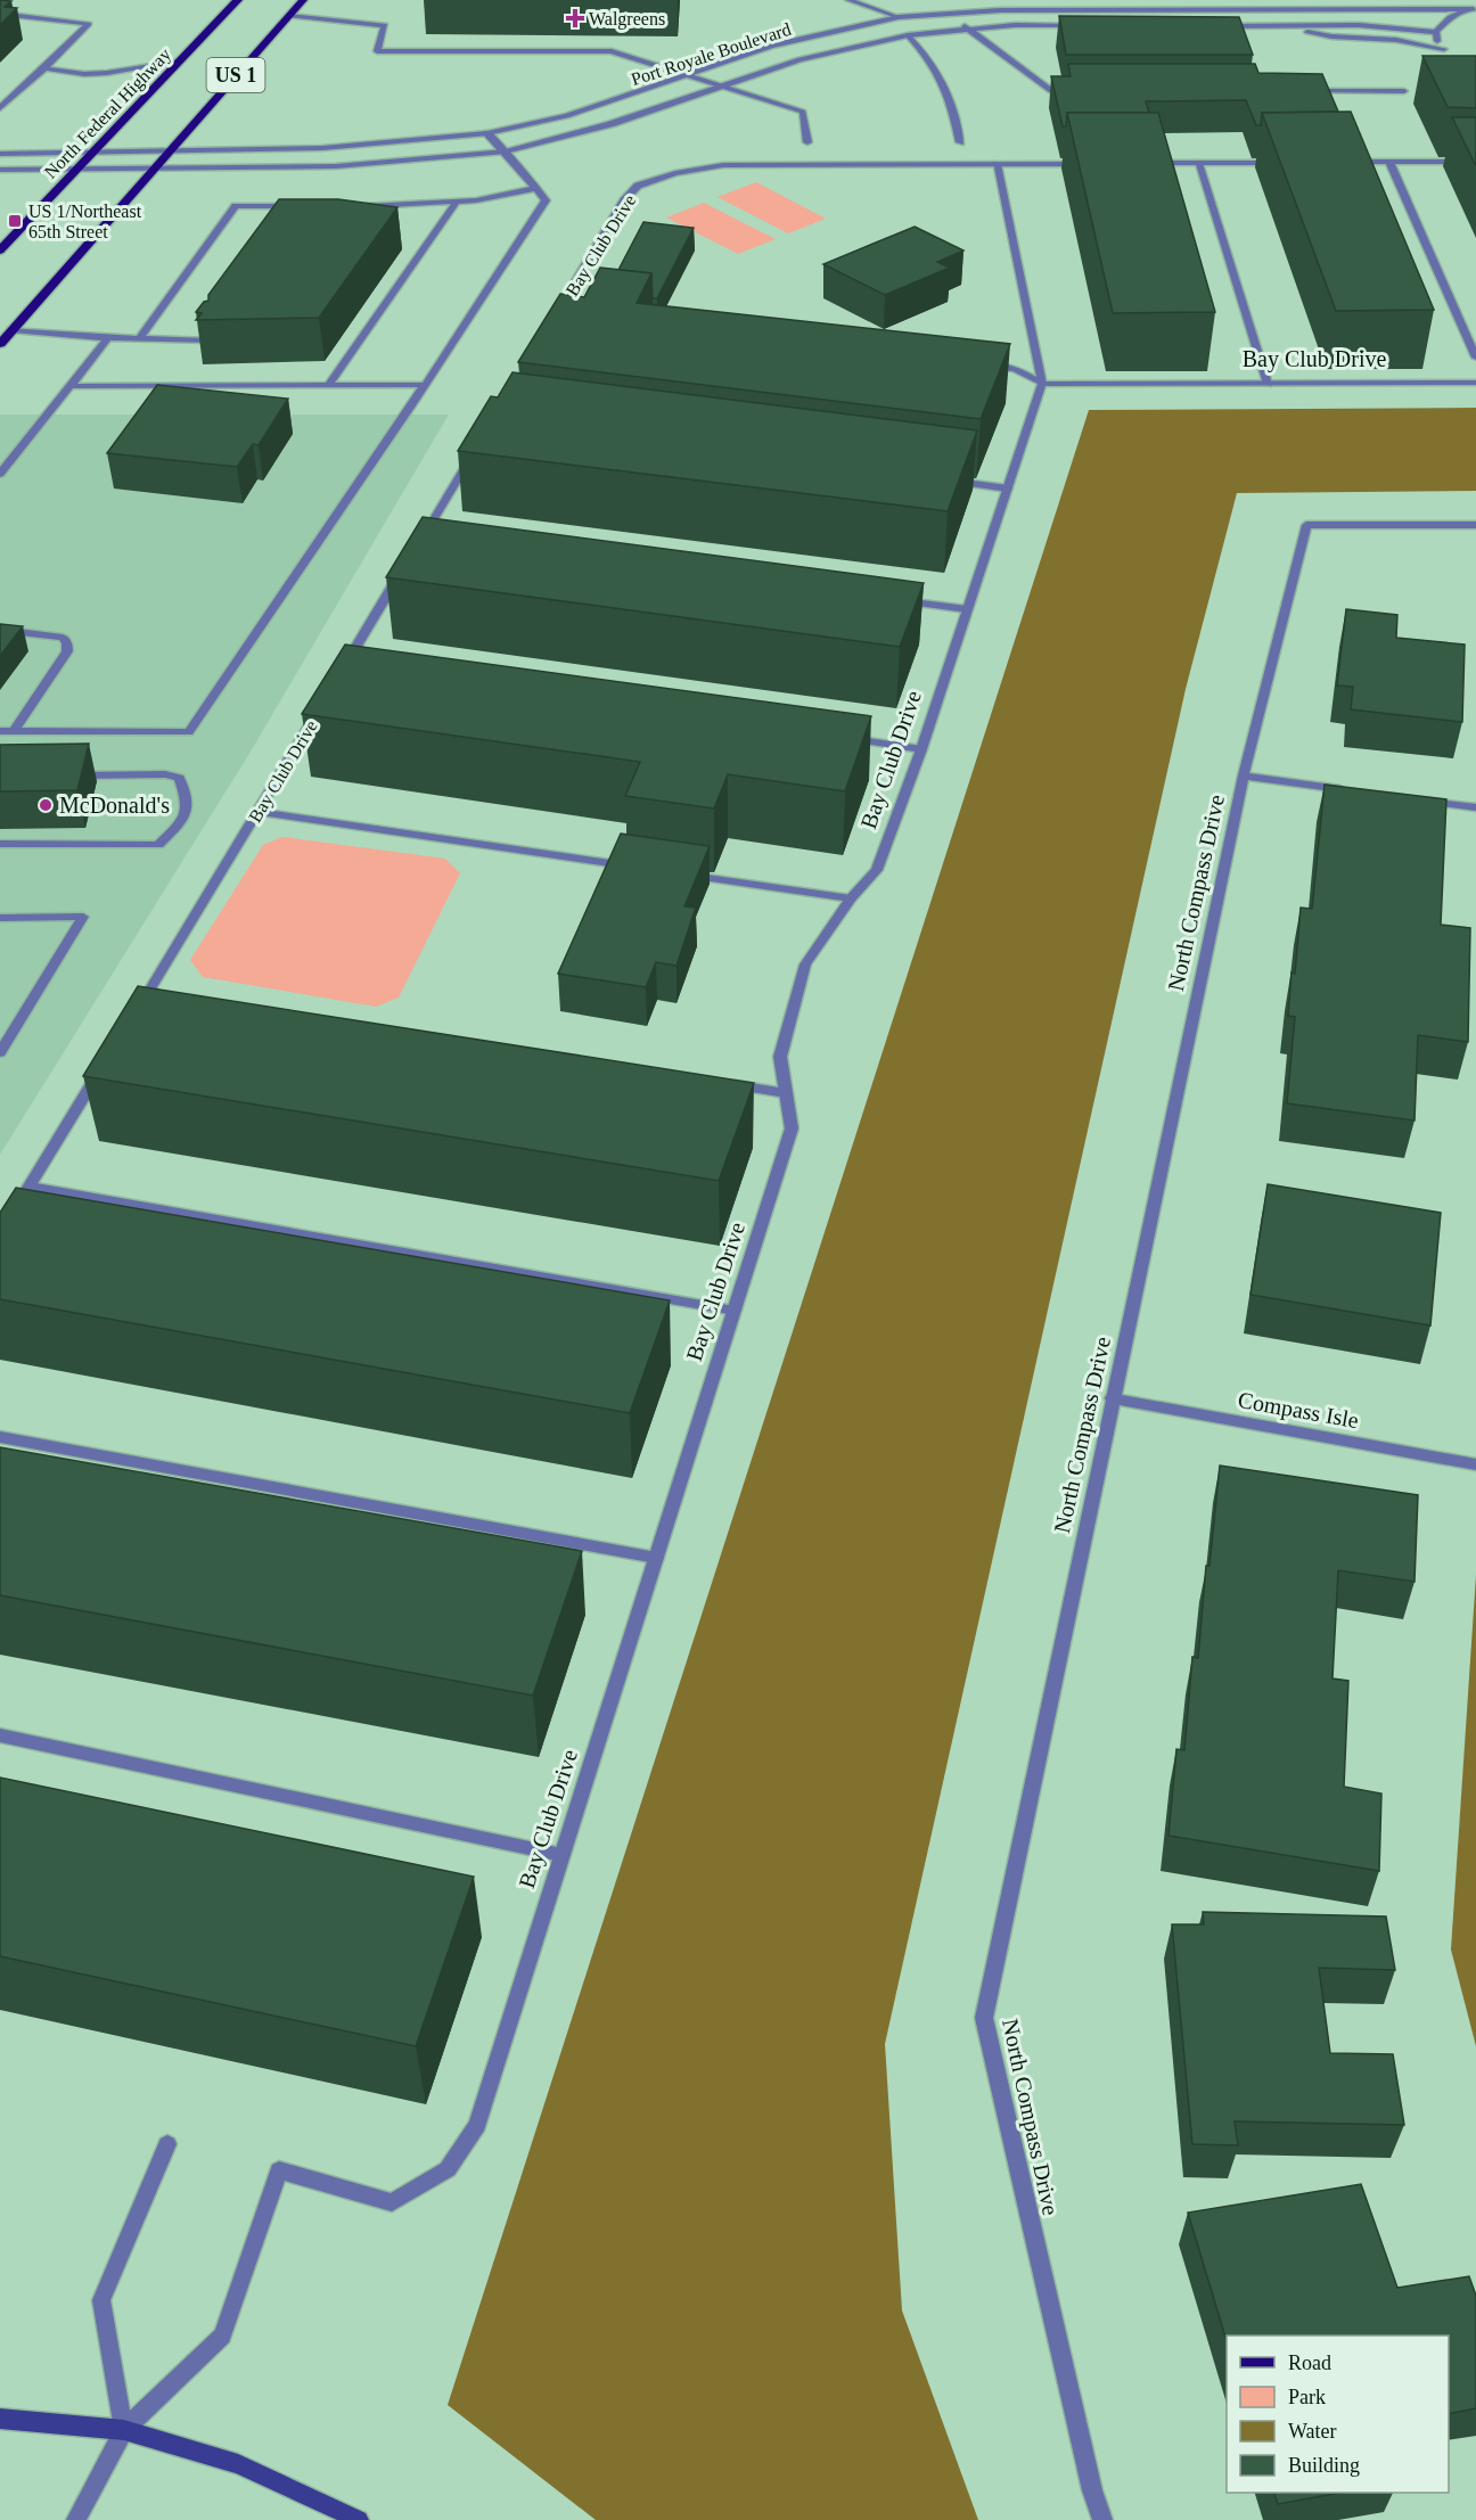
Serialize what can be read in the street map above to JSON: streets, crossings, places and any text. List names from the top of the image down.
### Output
{
  "streets": {
    "main road": ["US 1", "North Federal Highway"],
    "street": [
      "Port Royale Boulevard",
      "Bay Club Drive",
      "North Compass Drive",
      "Compass Isle"
    ]
  },
  "crossings": [
    ["Port Royale Boulevard", "US 1"],
    ["Port Royale Boulevard", "North Federal Highway"],
    ["North Compass Drive", "Compass Isle"]
  ],
  "places": {
    "health": ["Walgreens"],
    "transit": ["US 1/Northeast 65th Street"],
    "other": ["McDonald's"]
  },
  "legend": [
    "Road",
    "Park",
    "Water",
    "Building"
  ]
}
